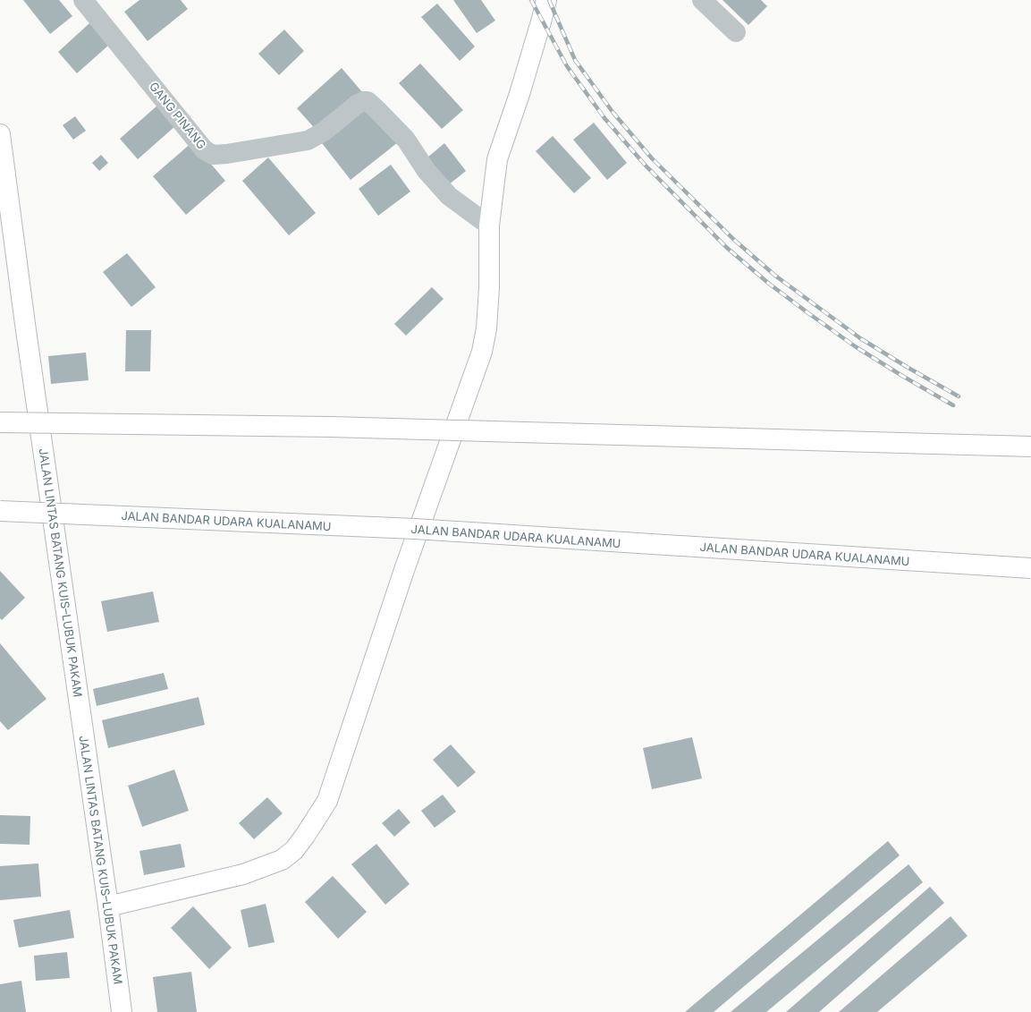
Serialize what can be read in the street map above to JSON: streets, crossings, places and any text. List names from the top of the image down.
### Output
{
  "streets": {
    "main road": ["JALAN BANDAR UDARA KUALANAMU", "JALAN LINTAS BATANG KUIS–LUBUK PAKAM"],
    "street": ["GANG PINANG"]
  }
}
